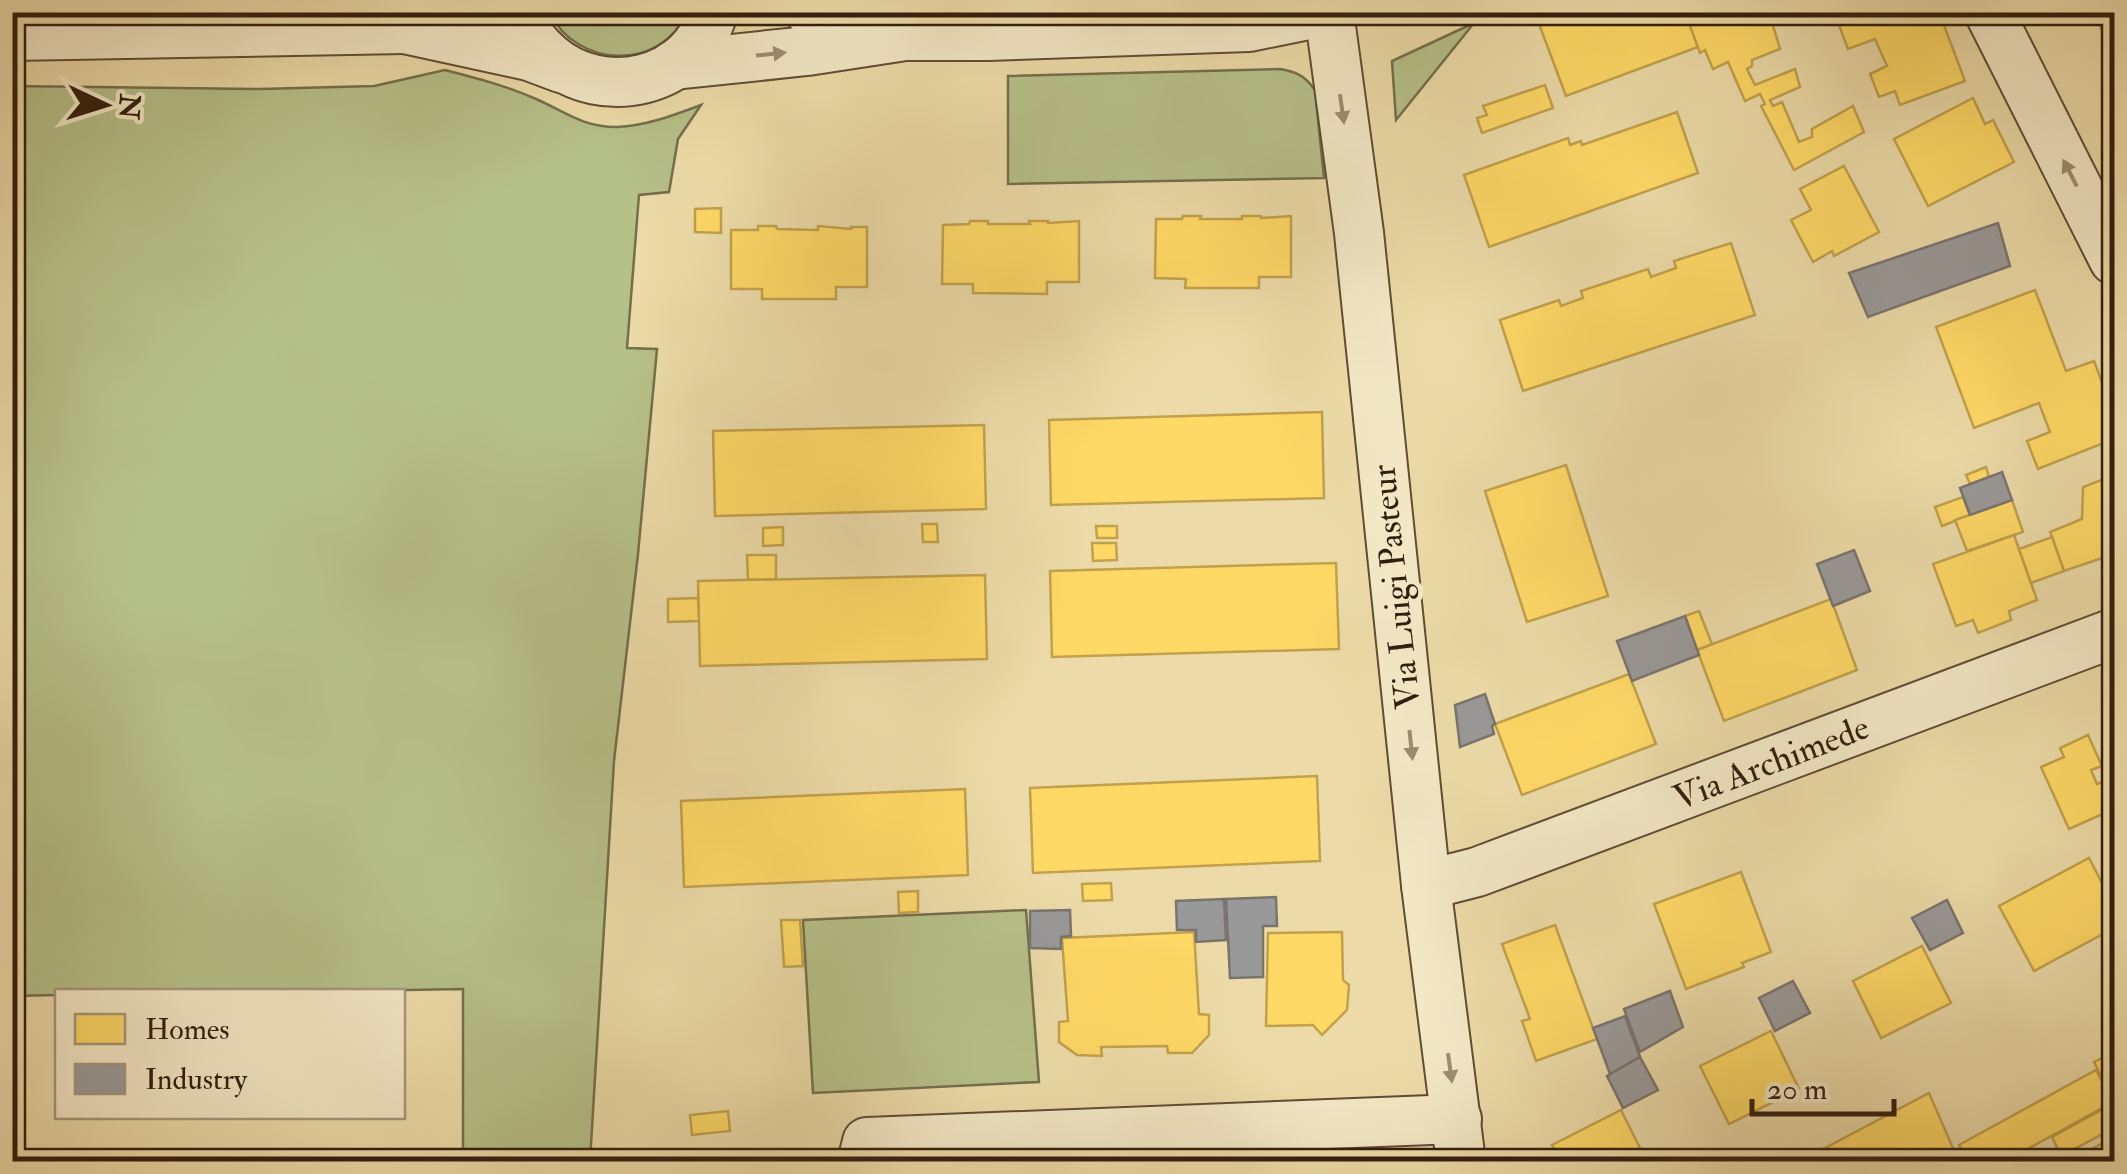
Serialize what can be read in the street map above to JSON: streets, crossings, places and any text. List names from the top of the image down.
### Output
{
  "streets": {
    "street": ["Via Luigi Pasteur", "Via Archimede"]
  },
  "crossings": [
    ["Via Luigi Pasteur", "Via Archimede"]
  ],
  "one_way": ["Via Luigi Pasteur"],
  "legend": ["Homes", "Industry"],
  "scale_bar": "20 m",
  "north": "right"
}
